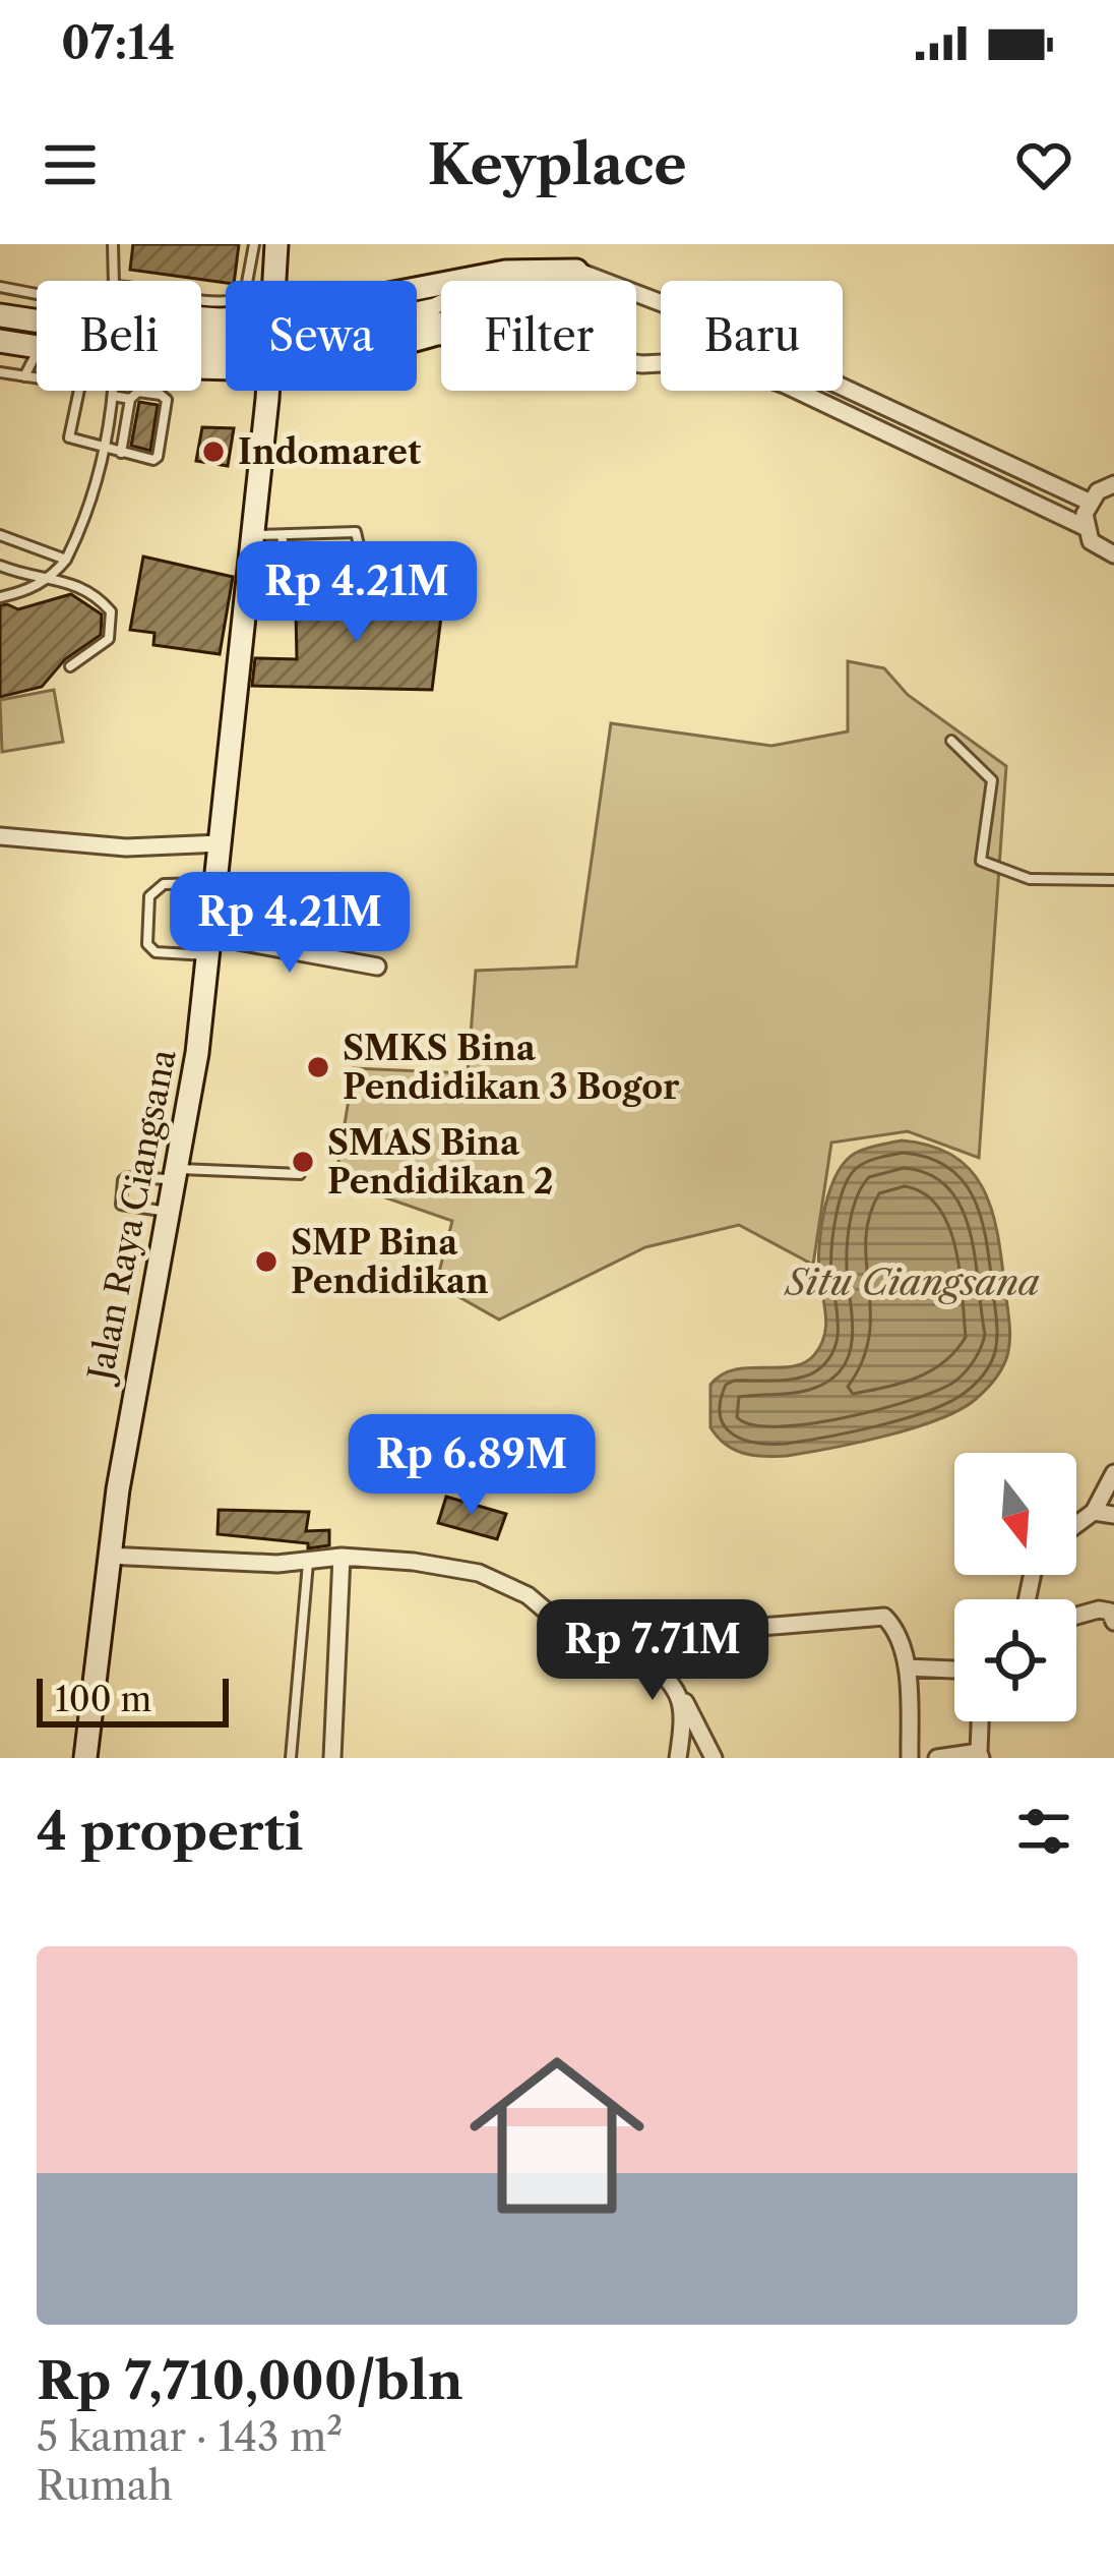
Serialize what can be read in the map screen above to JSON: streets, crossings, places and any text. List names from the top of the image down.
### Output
{
  "streets": {
    "main road": ["Jalan Raya Ciangsana"]
  },
  "water": ["Situ Ciangsana"],
  "places": [
    "Indomaret",
    "SMKS Bina Pendidikan 3 Bogor",
    "SMAS Bina Pendidikan 2",
    "SMP Bina Pendidikan"
  ],
  "scale_bar": "100 m",
  "north": "bottom",
  "page": {
    "status": "07:14",
    "header": "Keyplace",
    "chip": [
      "Beli",
      "Sewa",
      "Filter",
      "Baru"
    ],
    "price": [
      "Rp 4.21M",
      "Rp 4.21M",
      "Rp 6.89M",
      "Rp 7.71M"
    ],
    "scale": "100 m",
    "heading": "4 properti",
    "list": [
      {
        "name": "Rp 7,710,000/bln",
        "note": "5 kamar · 143 m² · Rumah"
      }
    ]
  }
}
